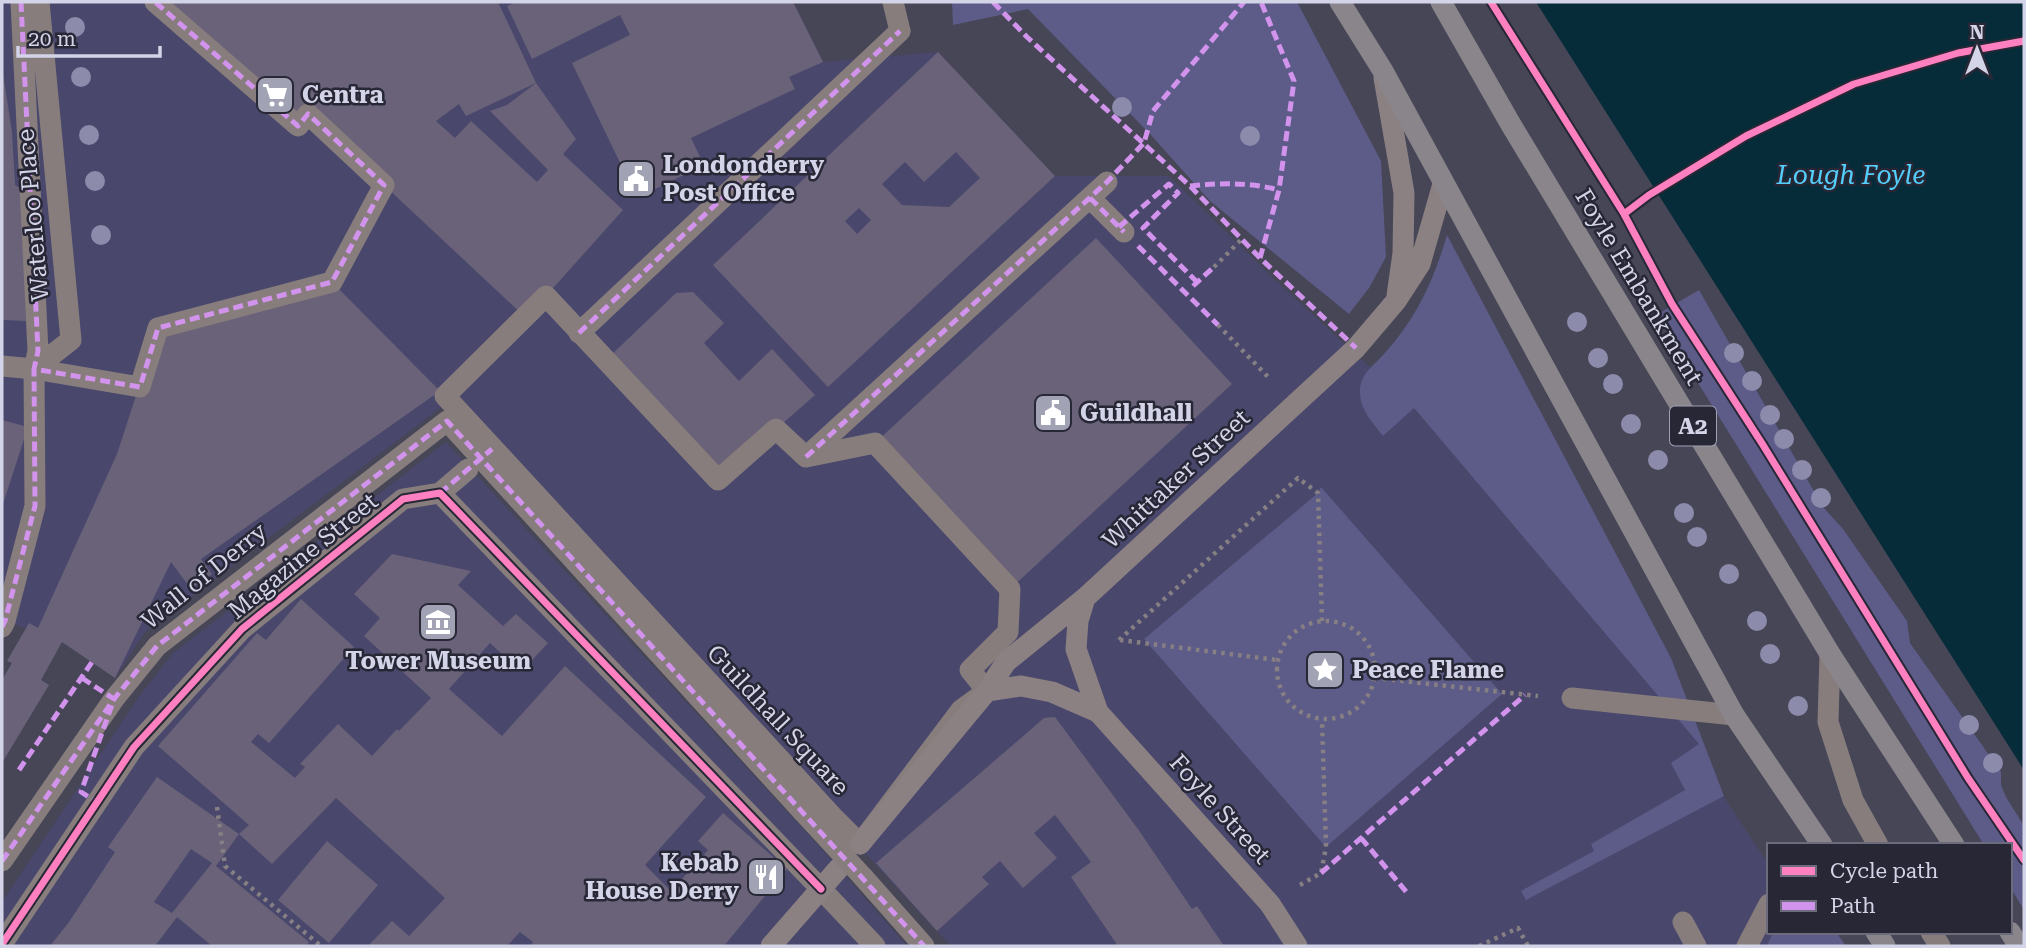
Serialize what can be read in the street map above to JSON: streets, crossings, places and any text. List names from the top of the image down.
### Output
{
  "streets": {
    "highway": ["Foyle Embankment", "A2"],
    "main road": ["Whittaker Street", "Foyle Street"],
    "street": [
      "Waterloo Place",
      "Magazine Street",
      "Wall of Derry",
      "Guildhall Square"
    ]
  },
  "crossings": [
    ["Whittaker Street", "Guildhall Square"],
    ["Whittaker Street", "Foyle Street"]
  ],
  "water": ["Lough Foyle"],
  "places": {
    "supermarket": ["Centra"],
    "public building": ["Londonderry Post Office", "Guildhall"],
    "museum": ["Tower Museum"],
    "place": ["Peace Flame"],
    "restaurant": ["Kebab House Derry"]
  },
  "legend": ["Cycle path", "Path"],
  "scale_bar": "20 m",
  "north": "top"
}
